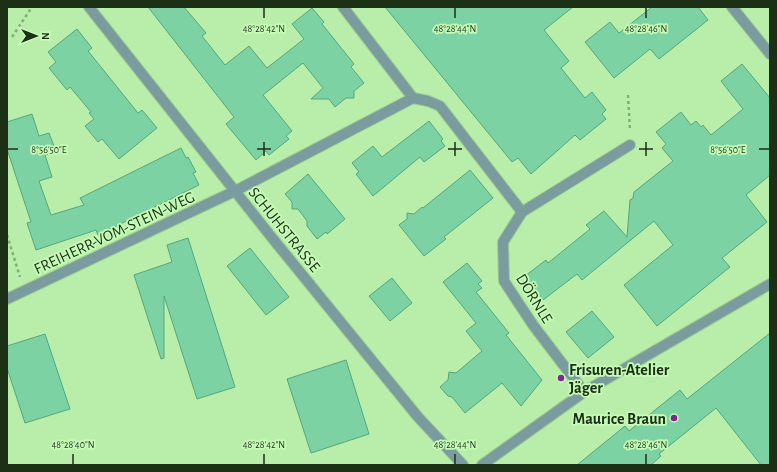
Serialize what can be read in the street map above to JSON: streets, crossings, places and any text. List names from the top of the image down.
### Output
{
  "streets": {
    "street": ["SCHUHSTRASSE", "FREIHERR-VOM-STEIN-WEG", "DÖRNLE"]
  },
  "crossings": [
    ["SCHUHSTRASSE", "FREIHERR-VOM-STEIN-WEG"]
  ],
  "places": ["Frisuren-Atelier Jäger", "Maurice Braun"],
  "north": "right",
  "coordinates": [
    "48°28'42\"N",
    "48°28'44\"N",
    "48°28'46\"N",
    "8°56'50\"E",
    "48°28'40\"N"
  ]
}
